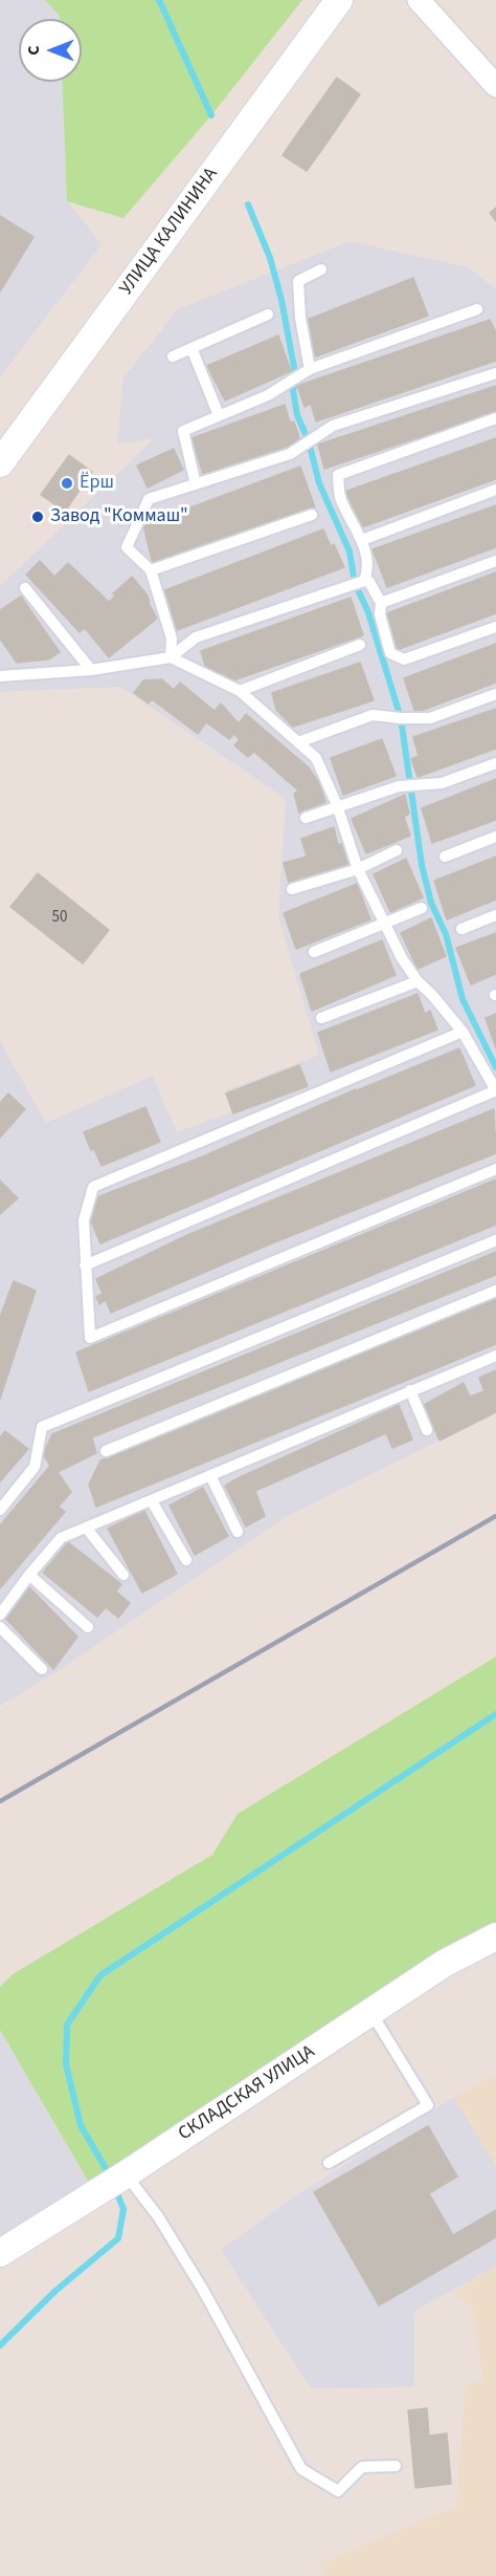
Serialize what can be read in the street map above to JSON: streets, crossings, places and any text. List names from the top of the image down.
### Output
{
  "streets": {
    "street": ["УЛИЦА КАЛИНИНА", "СКЛАДСКАЯ УЛИЦА"]
  },
  "places": ["Ёрш", "Завод \"Коммаш\""],
  "house_numbers": ["50"],
  "north": "left"
}
